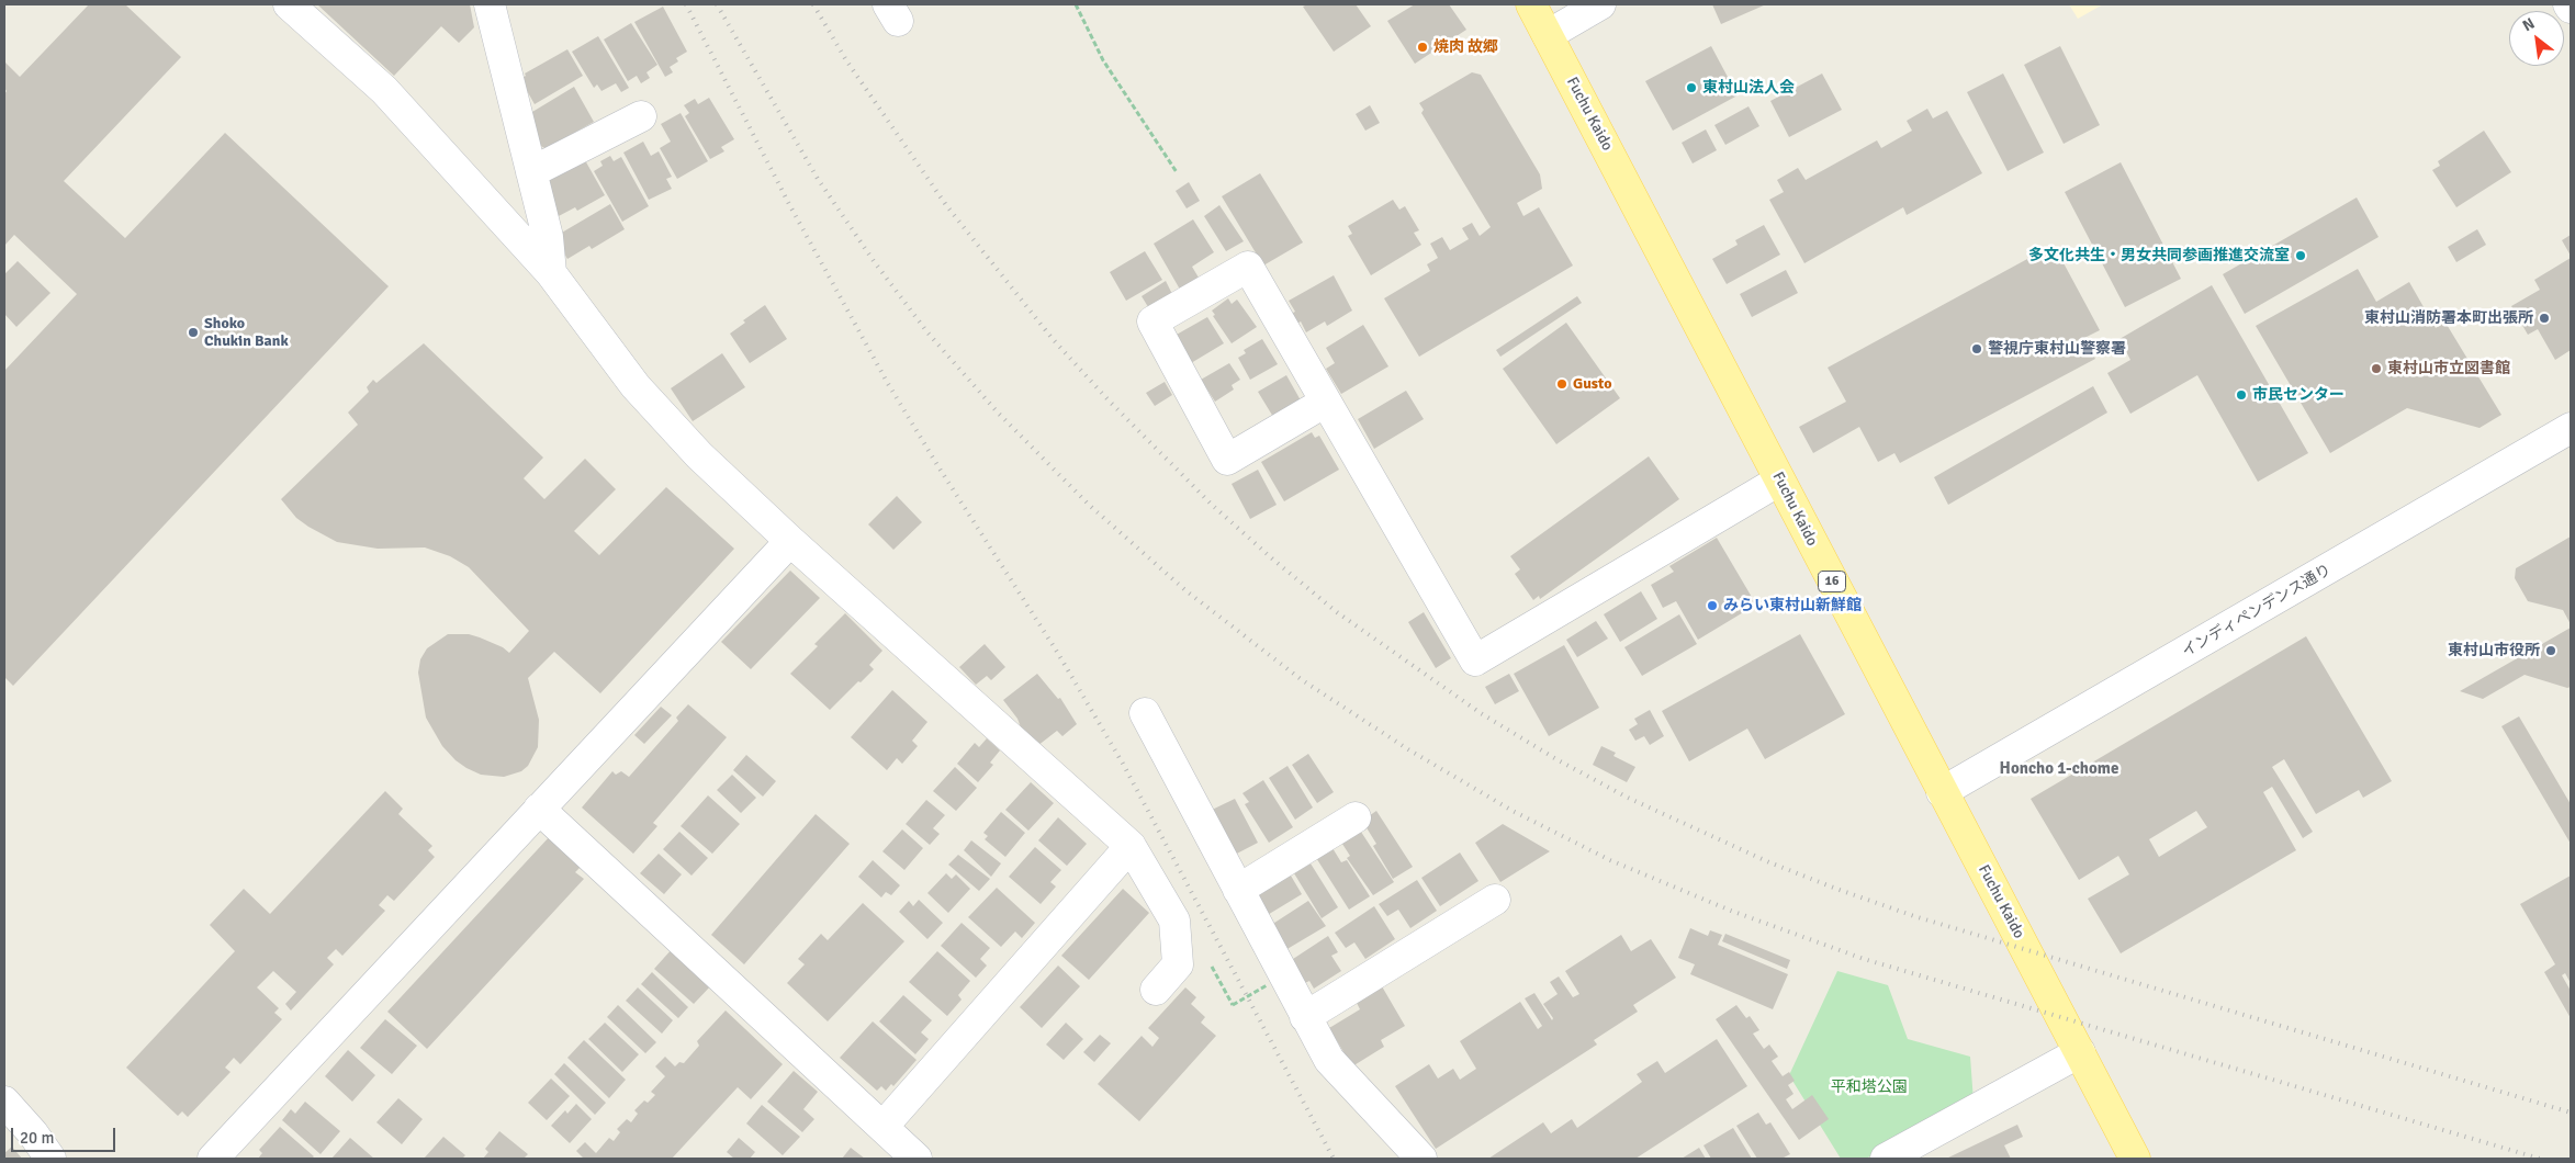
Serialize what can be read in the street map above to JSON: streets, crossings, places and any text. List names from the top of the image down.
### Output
{
  "streets": {
    "main road": ["Fuchu Kaido", "16"],
    "street": ["インディペンデンス通り"]
  },
  "crossings": [
    ["Fuchu Kaido", "インディペンデンス通り"]
  ],
  "districts": ["Honcho 1-chome"],
  "parks": ["平和塔公園"],
  "places": [
    "焼肉 故郷",
    "東村山法人会",
    "多文化共生・男女共同参画推進交流室",
    "東村山消防署本町出張所",
    "Shoko Chukin Bank",
    "警視庁東村山警察署",
    "東村山市立図書館",
    "Gusto",
    "市民センター",
    "みらい東村山新鮮館",
    "東村山市役所"
  ],
  "scale_bar": "20 m",
  "north": "top left"
}
